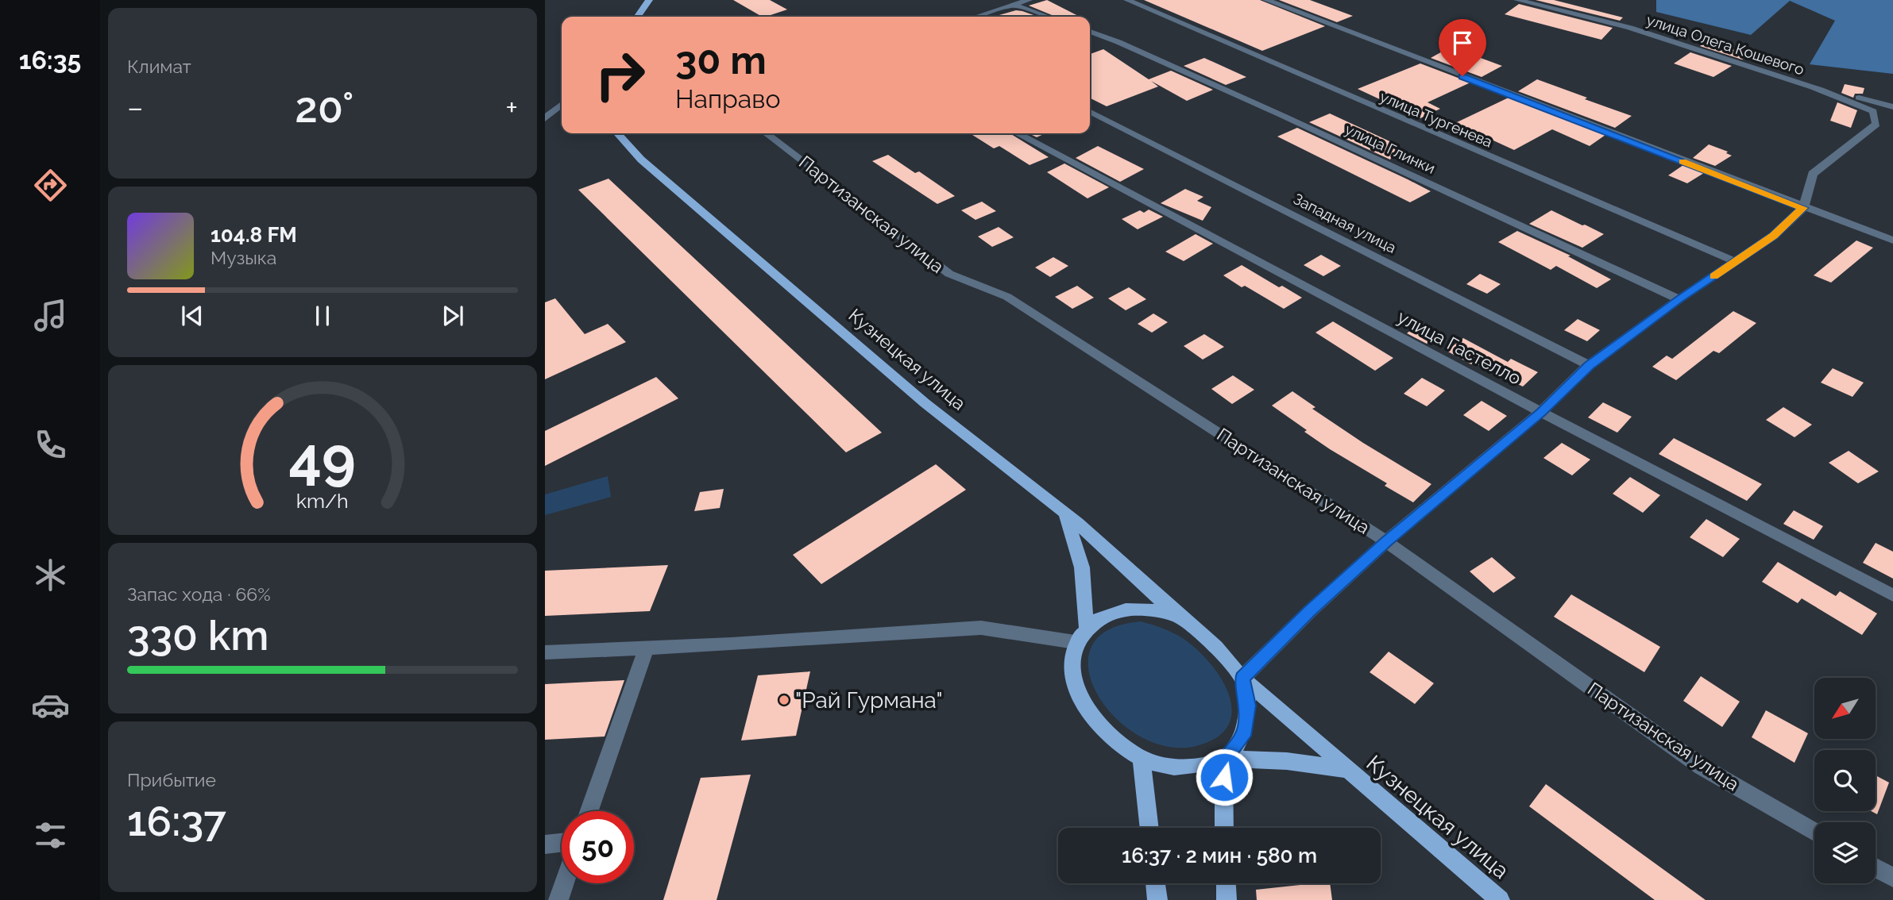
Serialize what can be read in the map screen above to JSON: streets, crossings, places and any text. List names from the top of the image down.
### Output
{
  "streets": {
    "main road": ["Кузнецкая улица"],
    "street": [
      "улица Олега Кошевого",
      "улица Тургенева",
      "улица Глинки",
      "Партизанская улица",
      "Западная улица",
      "улица Гастелло"
    ]
  },
  "places": ["\"Рай Гурмана\""],
  "north": "bottom left",
  "page": {
    "tabs": "16:35",
    "tile": [
      "Климат",
      ["Запас хода · 66%", "330 km"],
      ["Прибытие", "16:37"]
    ],
    "turn": ["30 m", "Направо"],
    "heat": ["−", "20°", "+"],
    "song": ["104.8 FM", "Музыка"],
    "limit": "50",
    "trip": "16:37 · 2 мин · 580 m",
    "gauge": ["49", "km/h"]
  }
}
